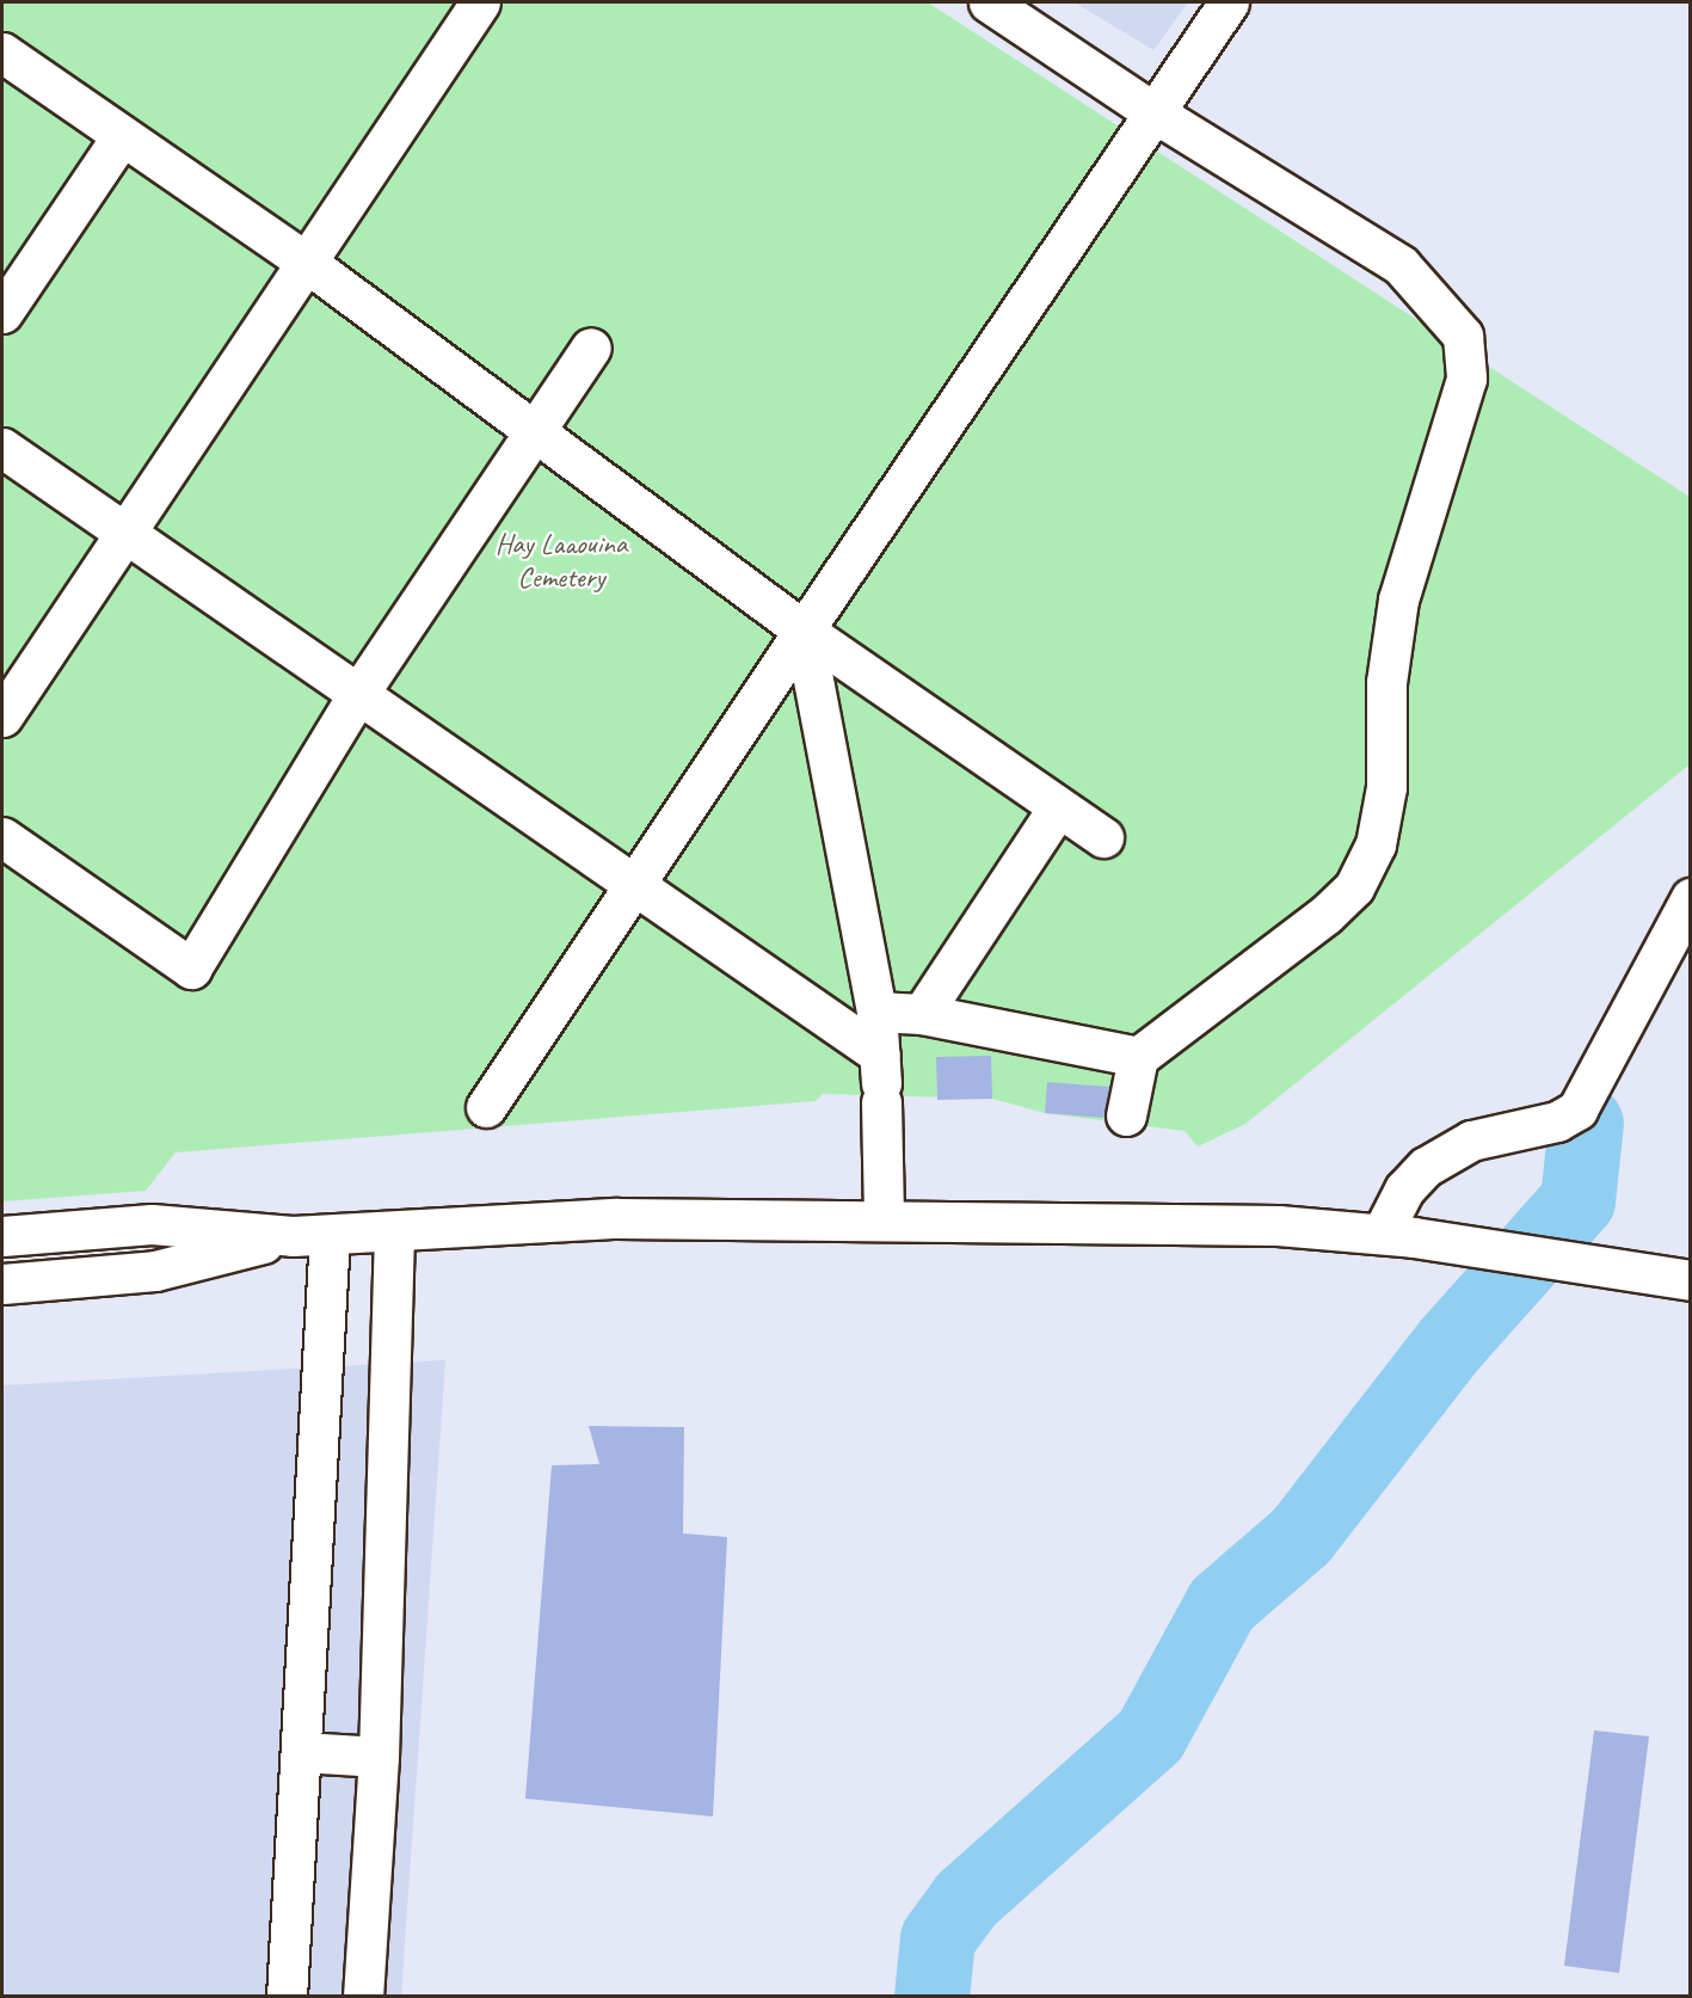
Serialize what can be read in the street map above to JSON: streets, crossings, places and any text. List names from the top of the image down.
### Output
{
  "parks": ["Hay Laaouina Cemetery"]
}
